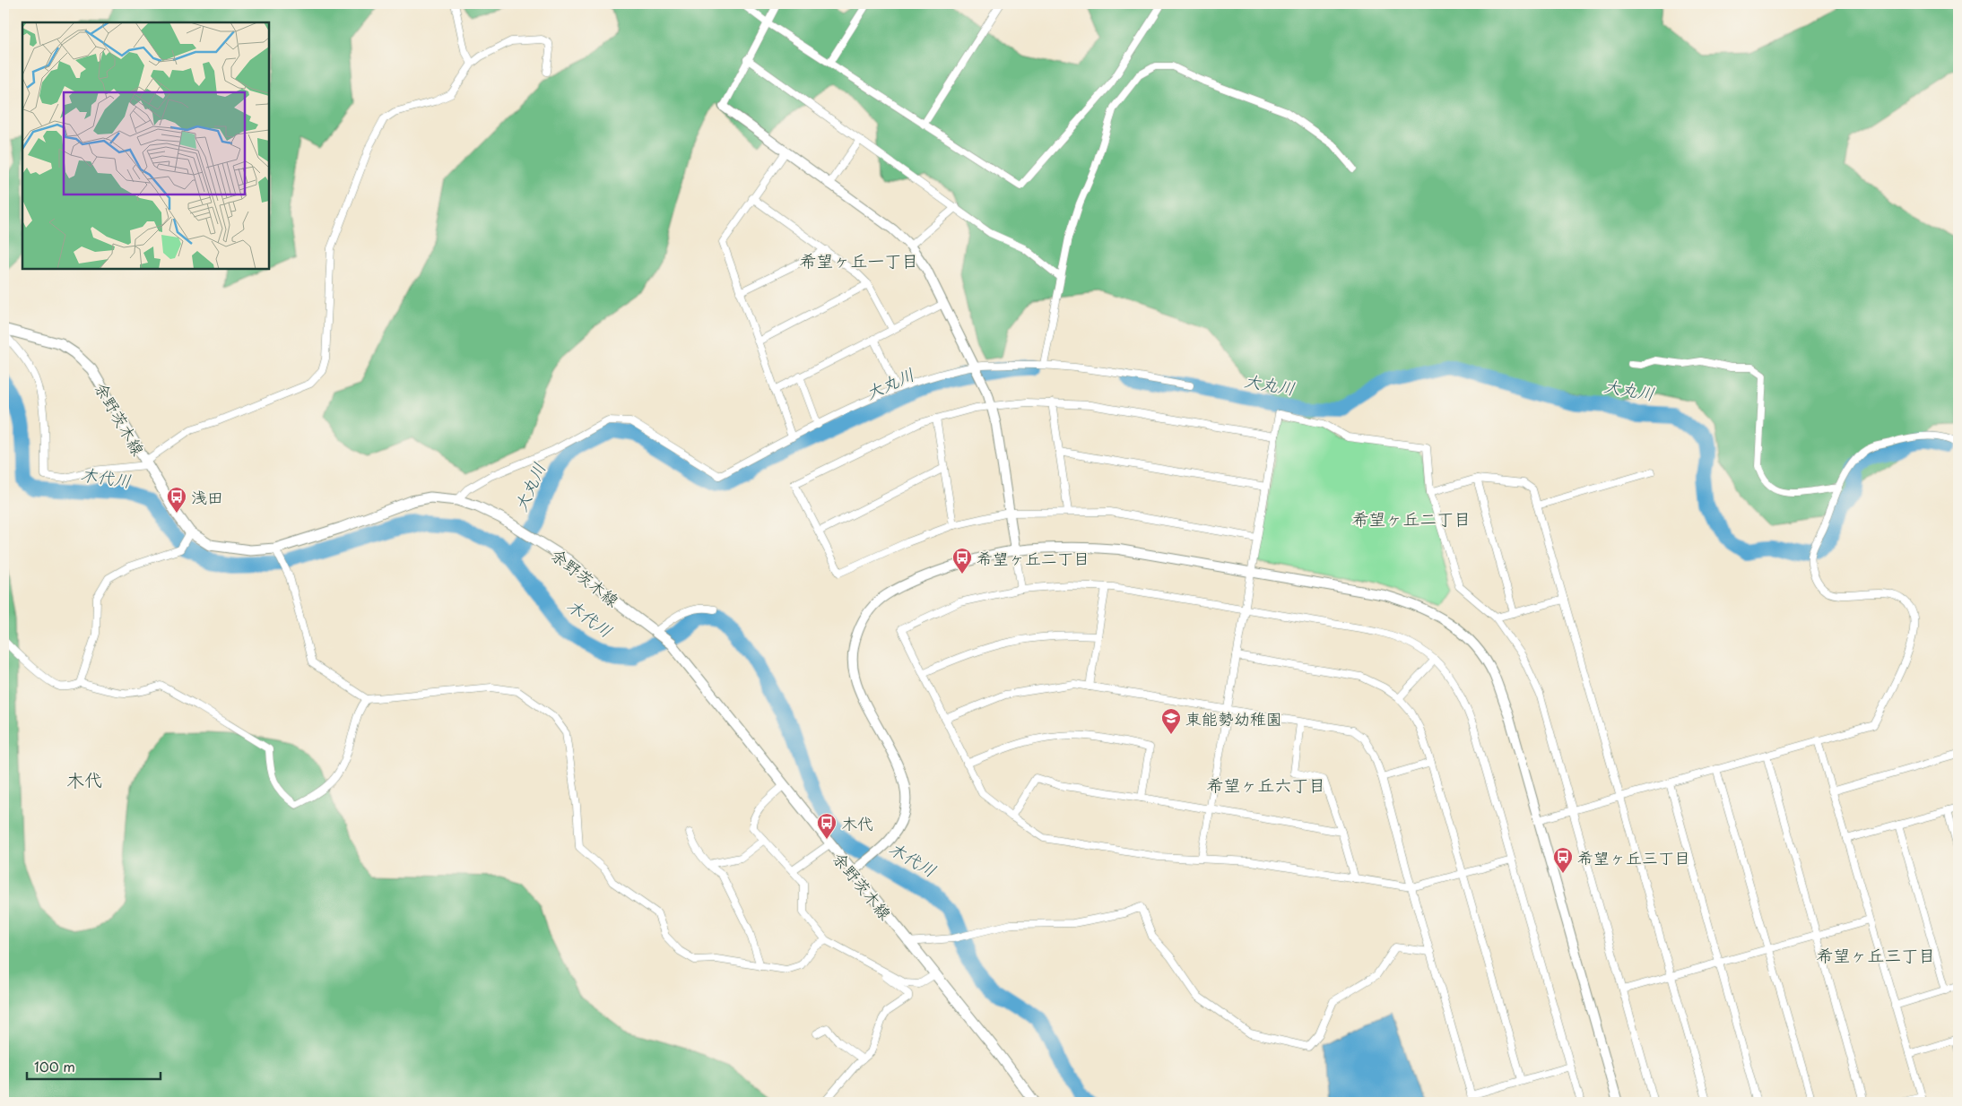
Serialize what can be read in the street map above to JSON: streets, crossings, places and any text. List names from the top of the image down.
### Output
{
  "streets": {
    "main road": ["余野茨木線"]
  },
  "districts": [
    "希望ヶ丘一丁目",
    "希望ヶ丘二丁目",
    "木代",
    "希望ヶ丘六丁目",
    "希望ヶ丘三丁目"
  ],
  "water": ["大丸川", "木代川"],
  "places": {
    "bus stop": [
      "浅田",
      "希望ヶ丘二丁目",
      "木代",
      "希望ヶ丘三丁目"
    ],
    "school or university": ["東能勢幼稚園"]
  },
  "scale_bar": "100 m"
}
